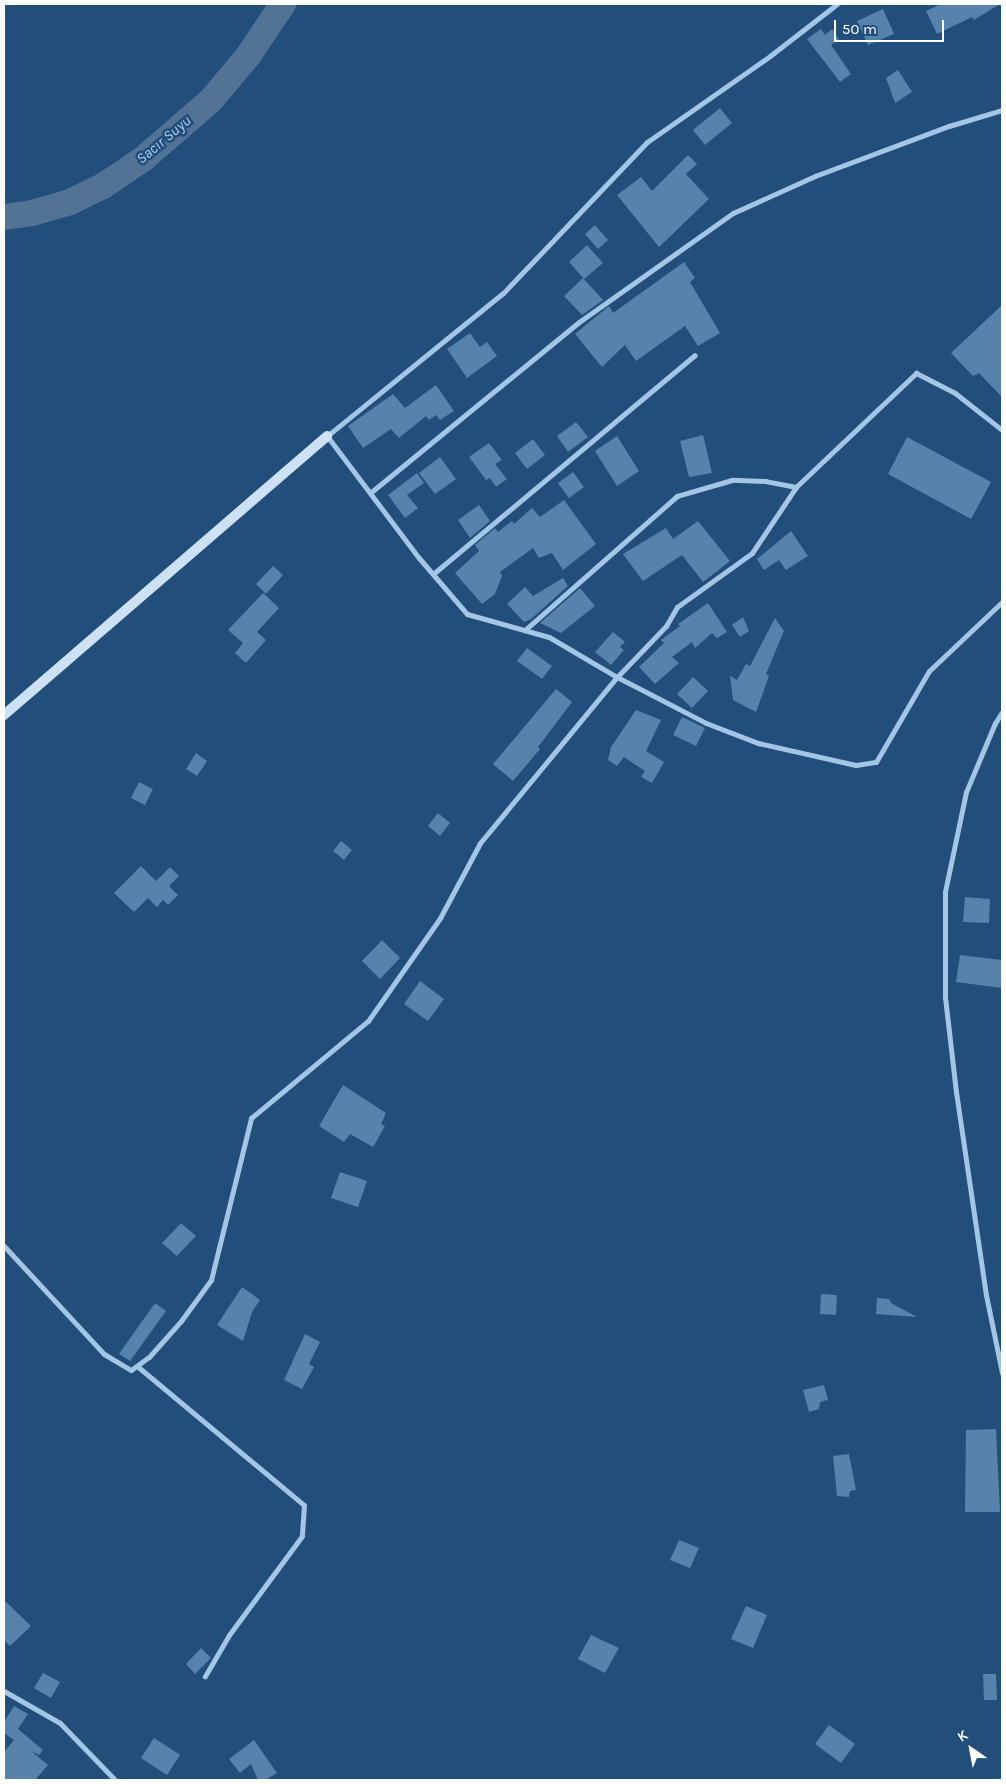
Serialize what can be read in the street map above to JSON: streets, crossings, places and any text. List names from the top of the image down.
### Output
{
  "water": ["Sacır Suyu"],
  "scale_bar": "50 m",
  "north": "top left"
}
